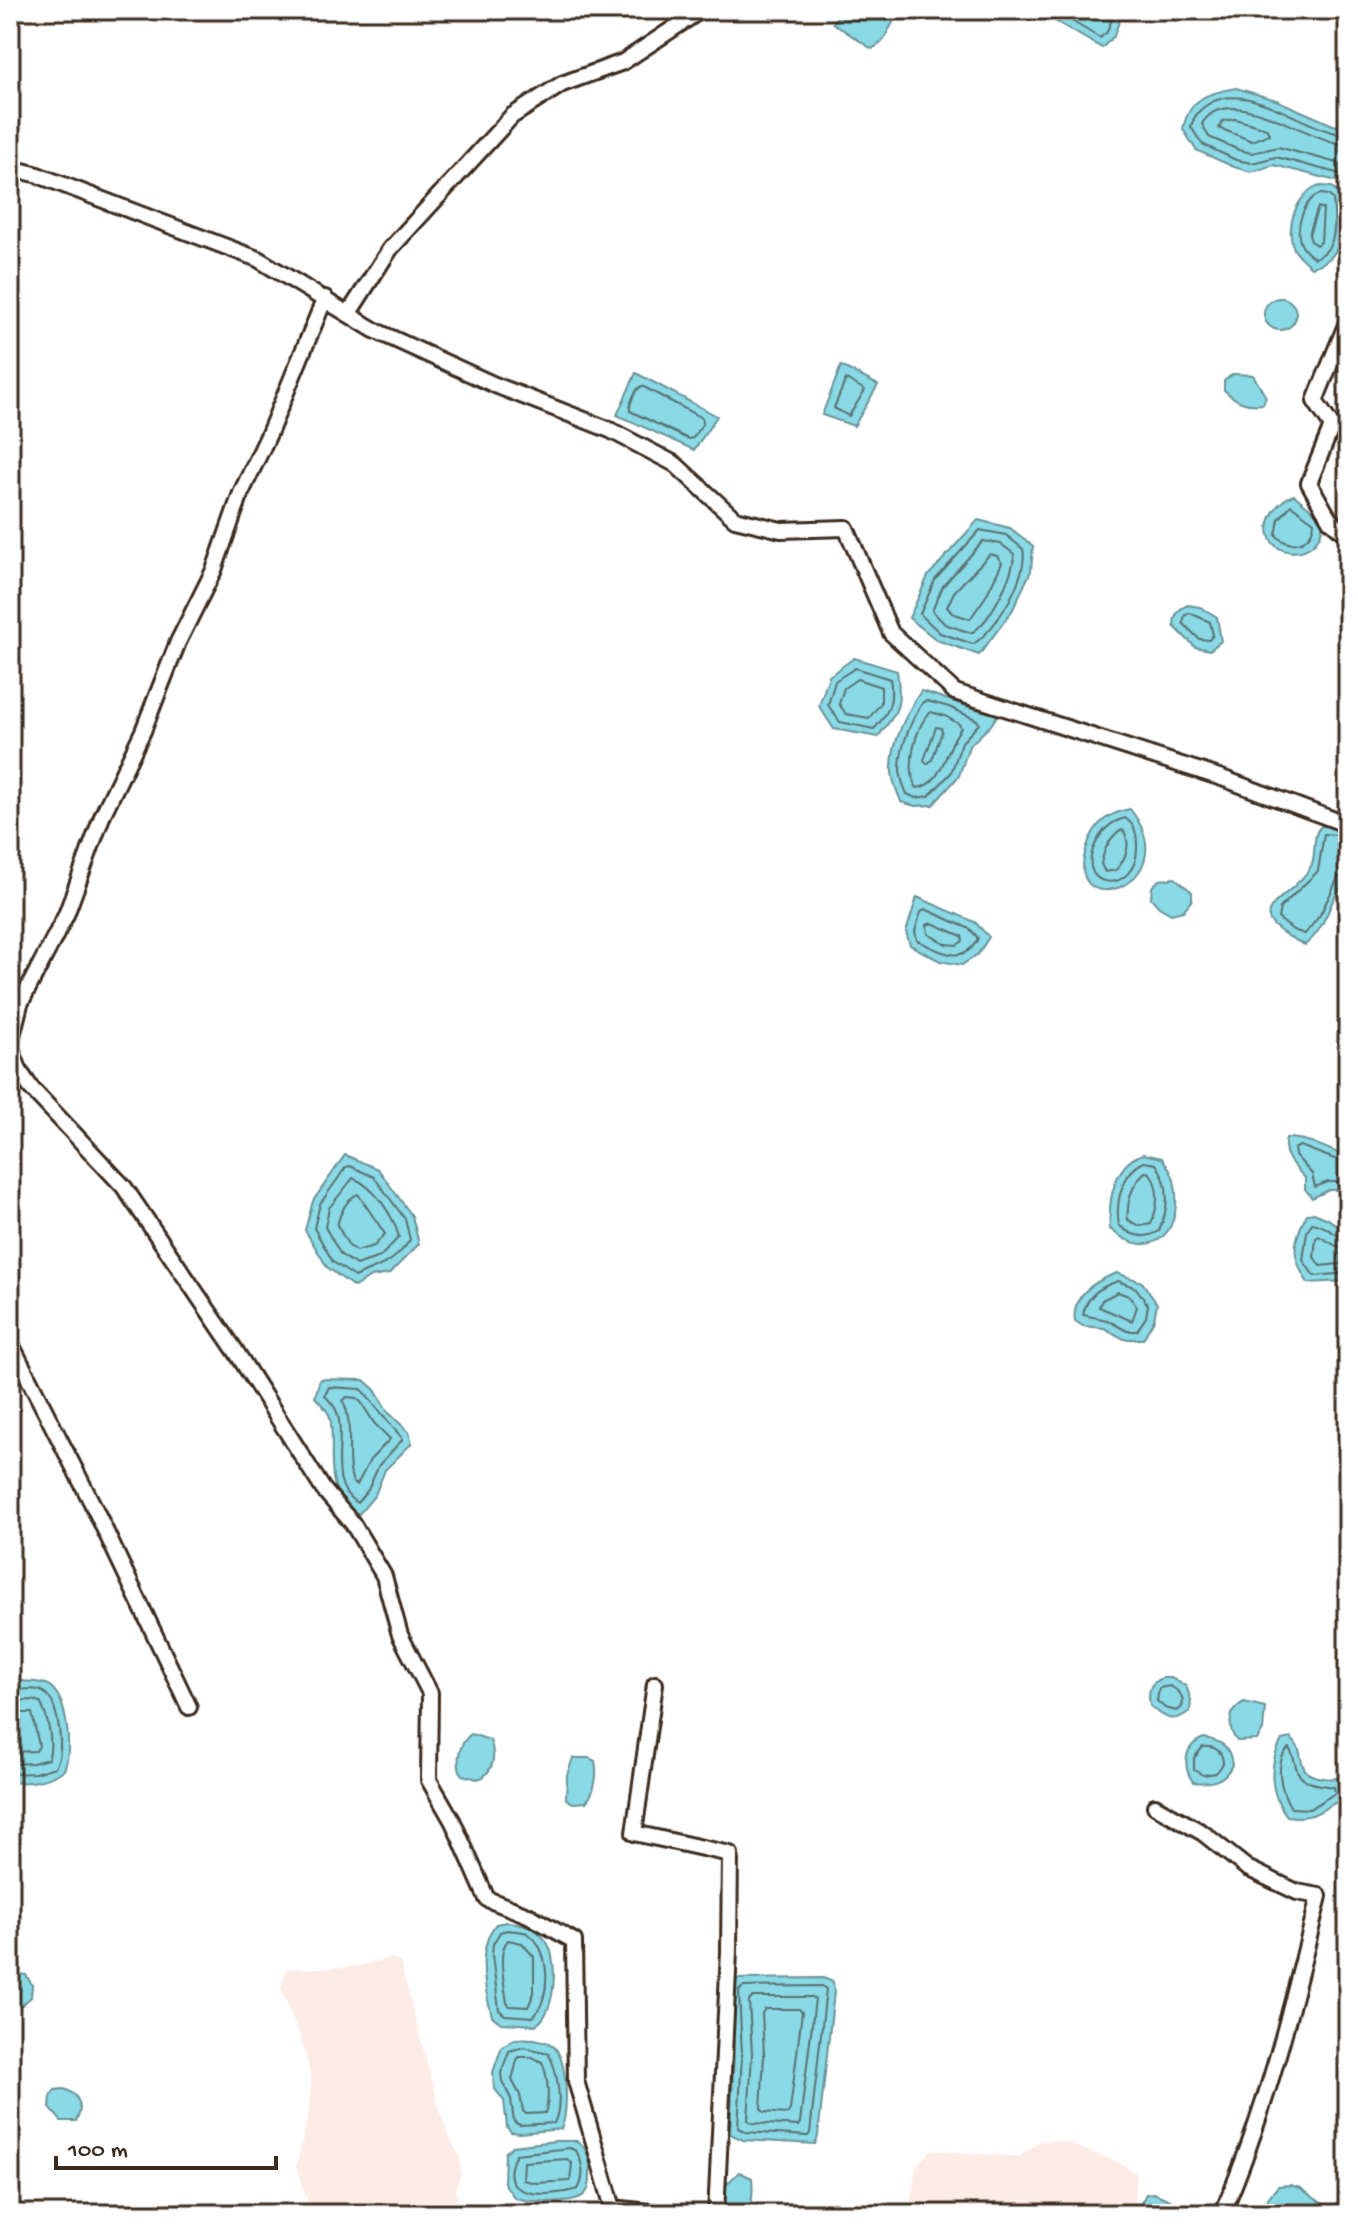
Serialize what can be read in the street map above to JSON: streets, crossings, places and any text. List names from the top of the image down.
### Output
{
  "scale_bar": "100 m"
}
